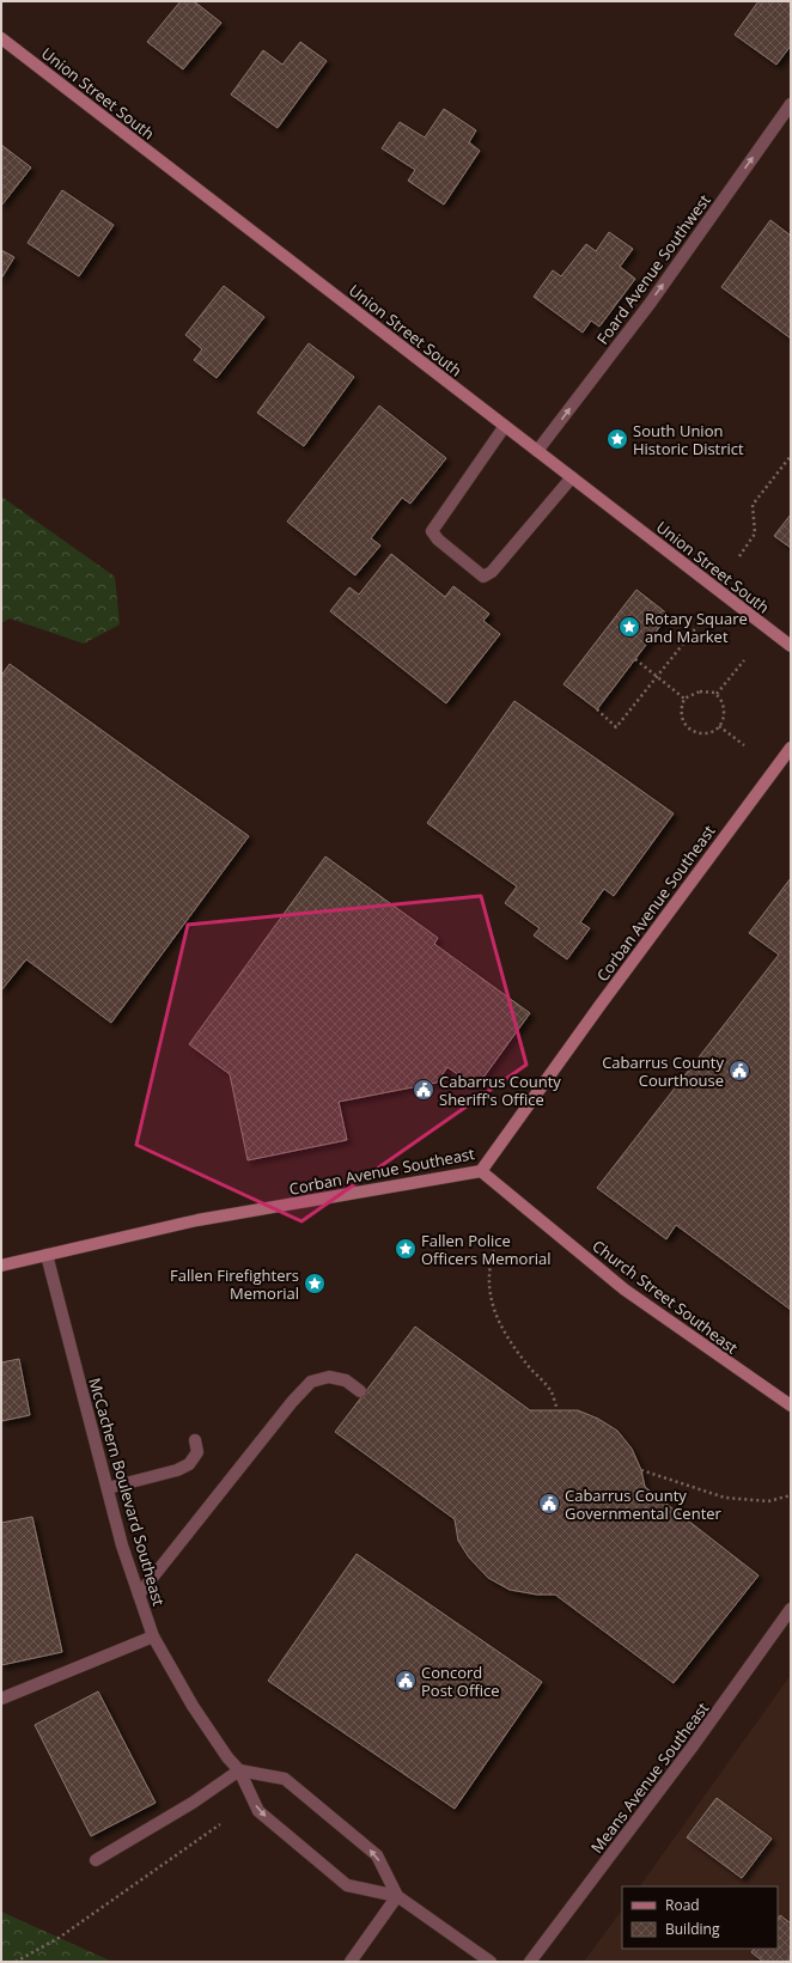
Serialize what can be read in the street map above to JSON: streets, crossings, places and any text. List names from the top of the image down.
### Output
{
  "streets": {
    "main road": ["Union Street South", "Corban Avenue Southeast", "Church Street Southeast"],
    "street": ["Foard Avenue Southwest", "McCachern Boulevard Southeast", "Means Avenue Southeast"]
  },
  "crossings": [
    ["Union Street South", "Foard Avenue Southwest"],
    ["Corban Avenue Southeast", "Church Street Southeast"],
    ["Corban Avenue Southeast", "McCachern Boulevard Southeast"]
  ],
  "one_way": ["Foard Avenue Southwest"],
  "places": {
    "place": [
      "South Union Historic District",
      "Rotary Square and Market",
      "Fallen Police Officers Memorial",
      "Fallen Firefighters Memorial"
    ],
    "public building": [
      "Cabarrus County Courthouse",
      "Cabarrus County Sheriff's Office",
      "Cabarrus County Governmental Center",
      "Concord Post Office"
    ]
  },
  "legend": ["Road", "Building"]
}
